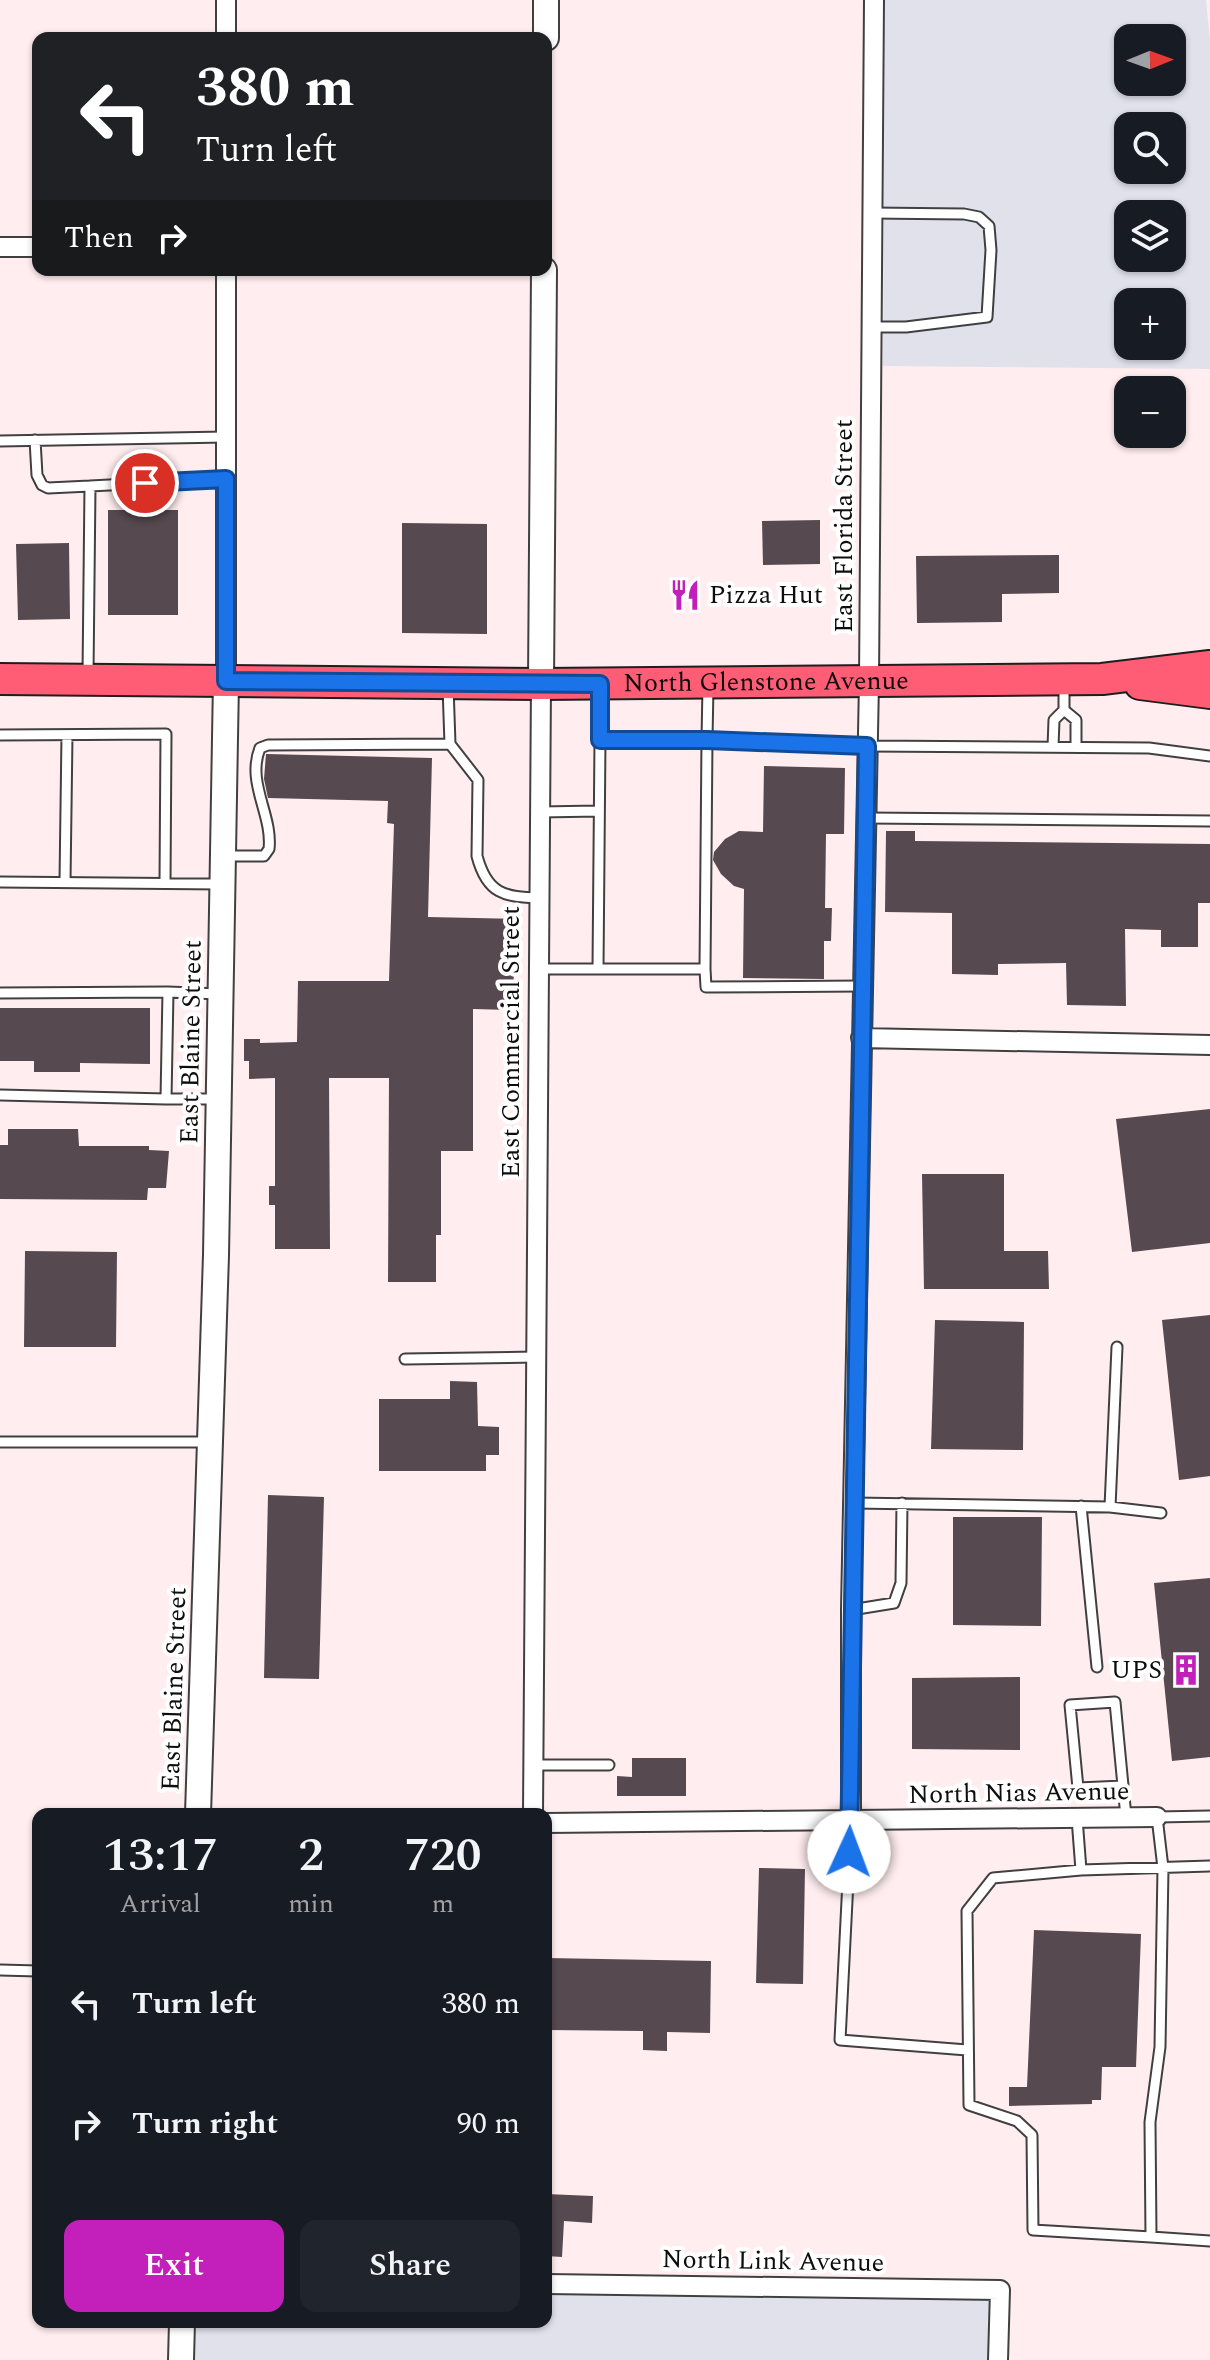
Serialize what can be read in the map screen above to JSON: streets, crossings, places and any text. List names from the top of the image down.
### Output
{
  "streets": {
    "main road": ["North Glenstone Avenue"],
    "street": [
      "East Florida Street",
      "East Blaine Street",
      "East Commercial Street",
      "North Nias Avenue",
      "North Link Avenue"
    ]
  },
  "crossings": [
    ["East Florida Street", "North Glenstone Avenue"],
    ["East Florida Street", "North Nias Avenue"],
    ["North Glenstone Avenue", "East Blaine Street"],
    ["North Glenstone Avenue", "East Commercial Street"]
  ],
  "places": {
    "restaurant": ["Pizza Hut"],
    "building": ["UPS"]
  },
  "north": "right",
  "page": {
    "map_buttons": ["+", "−"],
    "turn": ["380 m", "Turn left"],
    "then": "Then",
    "eta": [
      "13:17",
      "Arrival",
      "2",
      "min",
      "720",
      "m"
    ],
    "list": [
      {
        "name": "Turn left",
        "value": "380 m"
      },
      {
        "name": "Turn right",
        "value": "90 m"
      }
    ],
    "buttons": ["Exit", "Share"]
  }
}
